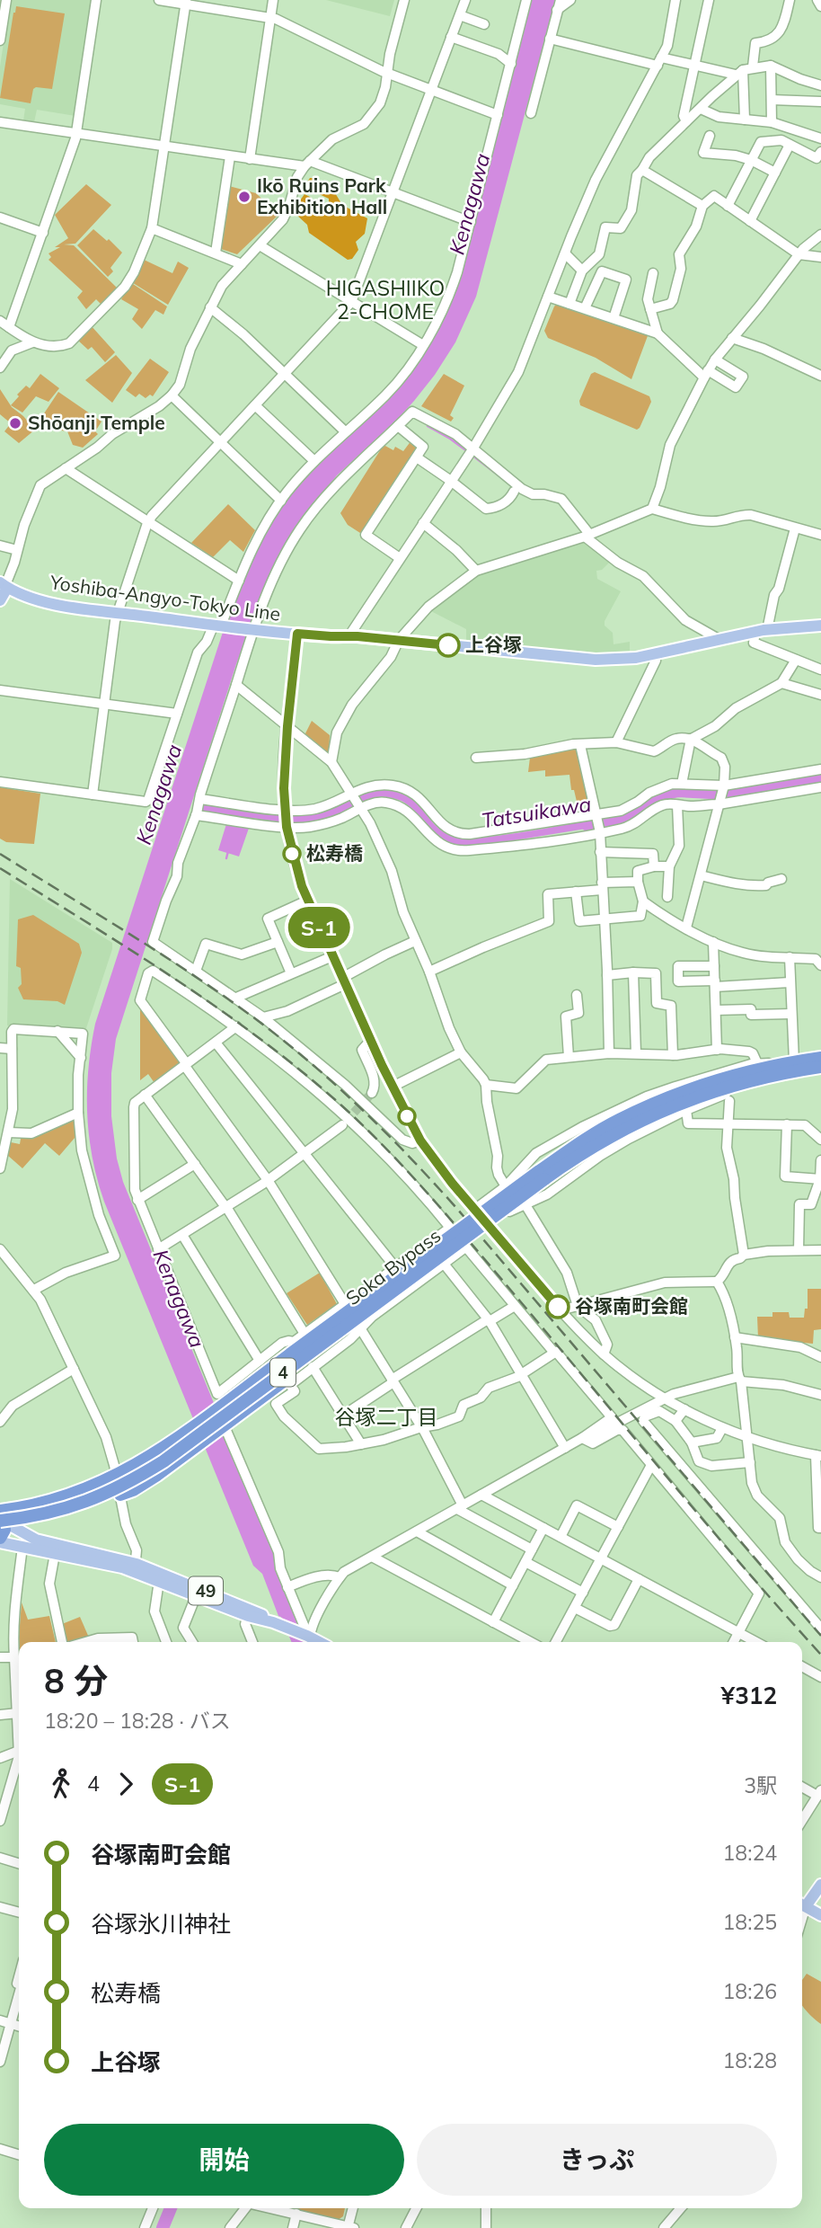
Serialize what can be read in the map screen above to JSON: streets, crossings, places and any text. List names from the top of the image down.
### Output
{
  "streets": {
    "highway": ["Soka Bypass", "4"],
    "main road": ["Yoshiba-Angyo-Tokyo Line", "49"]
  },
  "crossings": [
    ["Soka Bypass", "49"]
  ],
  "districts": ["HIGASHIIKO 2-CHOME", "谷塚二丁目"],
  "water": ["Kenagawa", "Tatsuikawa"],
  "places": [
    "Ikō Ruins Park Exhibition Hall",
    "Shōanji Temple",
    "上谷塚",
    "松寿橋",
    "谷塚南町会館"
  ],
  "lines": ["bus line S-1"],
  "page": {
    "on_map": "S-1",
    "heading": ["8 分", "18:20 – 18:28 · バス", "¥312"],
    "legs": ["4", "S-1", "3駅"],
    "list": [
      {
        "name": "谷塚南町会館",
        "value": "18:24"
      },
      {
        "name": "谷塚氷川神社",
        "value": "18:25"
      },
      {
        "name": "松寿橋",
        "value": "18:26"
      },
      {
        "name": "上谷塚",
        "value": "18:28"
      }
    ],
    "buttons": ["開始", "きっぷ"]
  }
}
